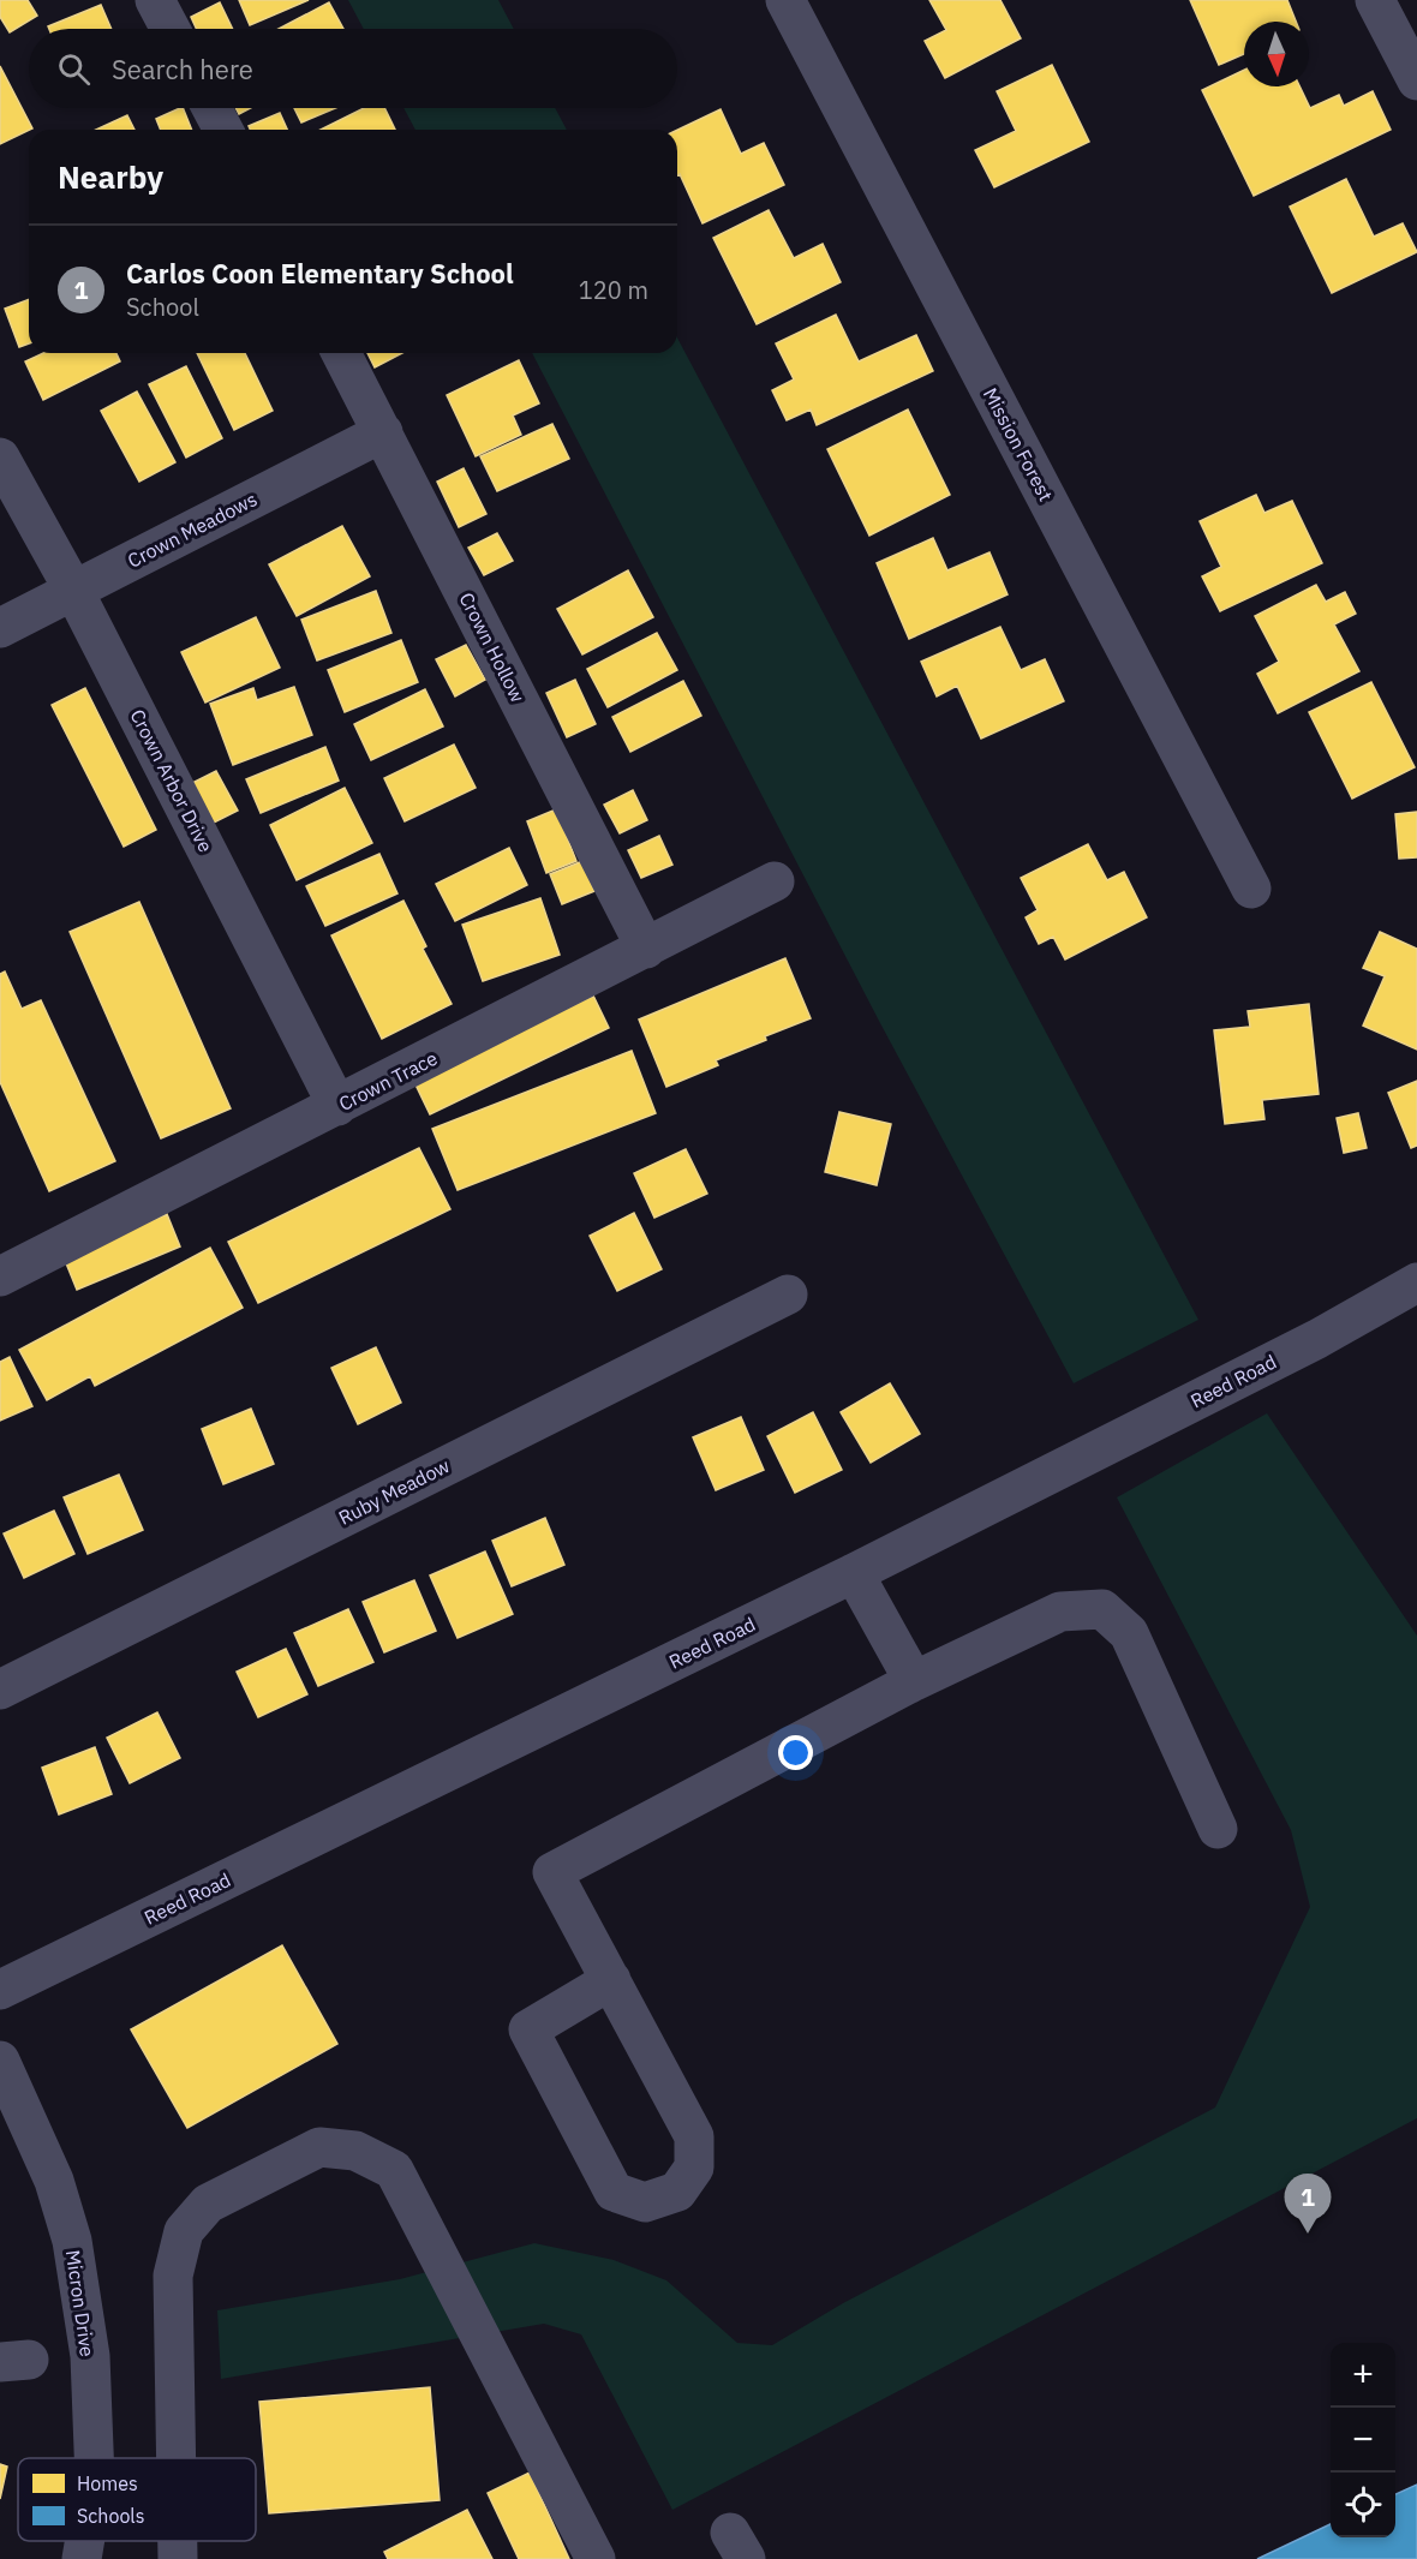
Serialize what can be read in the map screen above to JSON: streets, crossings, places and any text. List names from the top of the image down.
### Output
{
  "streets": {
    "street": [
      "Mission Forest",
      "Crown Meadows",
      "Crown Hollow",
      "Crown Arbor Drive",
      "Crown Trace",
      "Reed Road",
      "Ruby Meadow",
      "Micron Drive"
    ]
  },
  "crossings": [
    ["Crown Meadows", "Crown Hollow"],
    ["Crown Meadows", "Crown Arbor Drive"],
    ["Crown Hollow", "Crown Trace"],
    ["Crown Arbor Drive", "Crown Trace"]
  ],
  "legend": ["Homes", "Schools"],
  "north": "bottom",
  "page": {
    "search": "Search here",
    "heading": "Nearby",
    "list": [
      {
        "mark": "1",
        "name": "Carlos Coon Elementary School",
        "note": "School",
        "value": "120 m"
      }
    ],
    "pins": "1",
    "map_buttons": ["+", "−"]
  }
}
